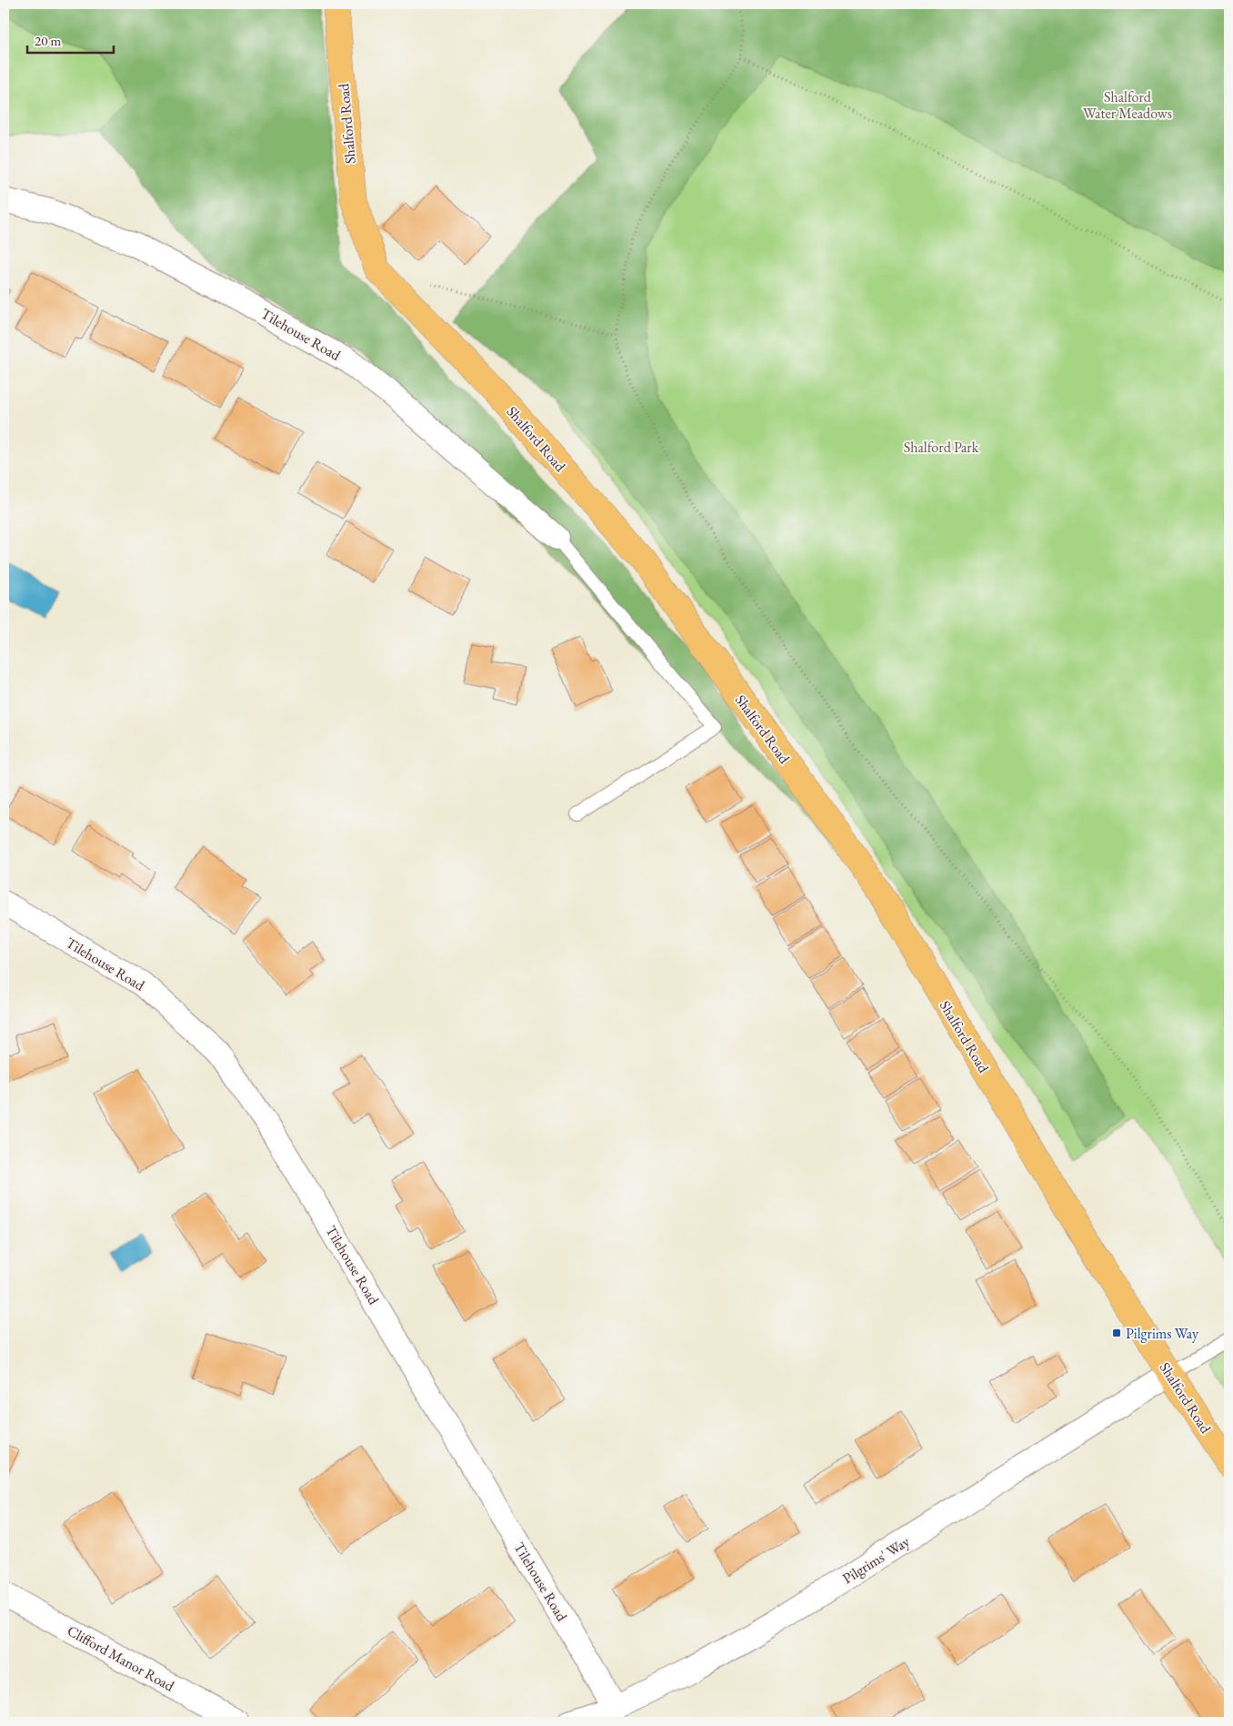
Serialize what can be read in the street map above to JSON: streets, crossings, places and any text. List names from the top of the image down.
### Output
{
  "streets": {
    "main road": ["Shalford Road"],
    "street": ["Tilehouse Road", "Pilgrims' Way", "Clifford Manor Road"]
  },
  "crossings": [
    ["Shalford Road", "Pilgrims' Way"],
    ["Tilehouse Road", "Pilgrims' Way"]
  ],
  "parks": ["Shalford Water Meadows", "Shalford Park"],
  "places": {
    "transit": ["Pilgrims Way"]
  },
  "scale_bar": "20 m"
}
